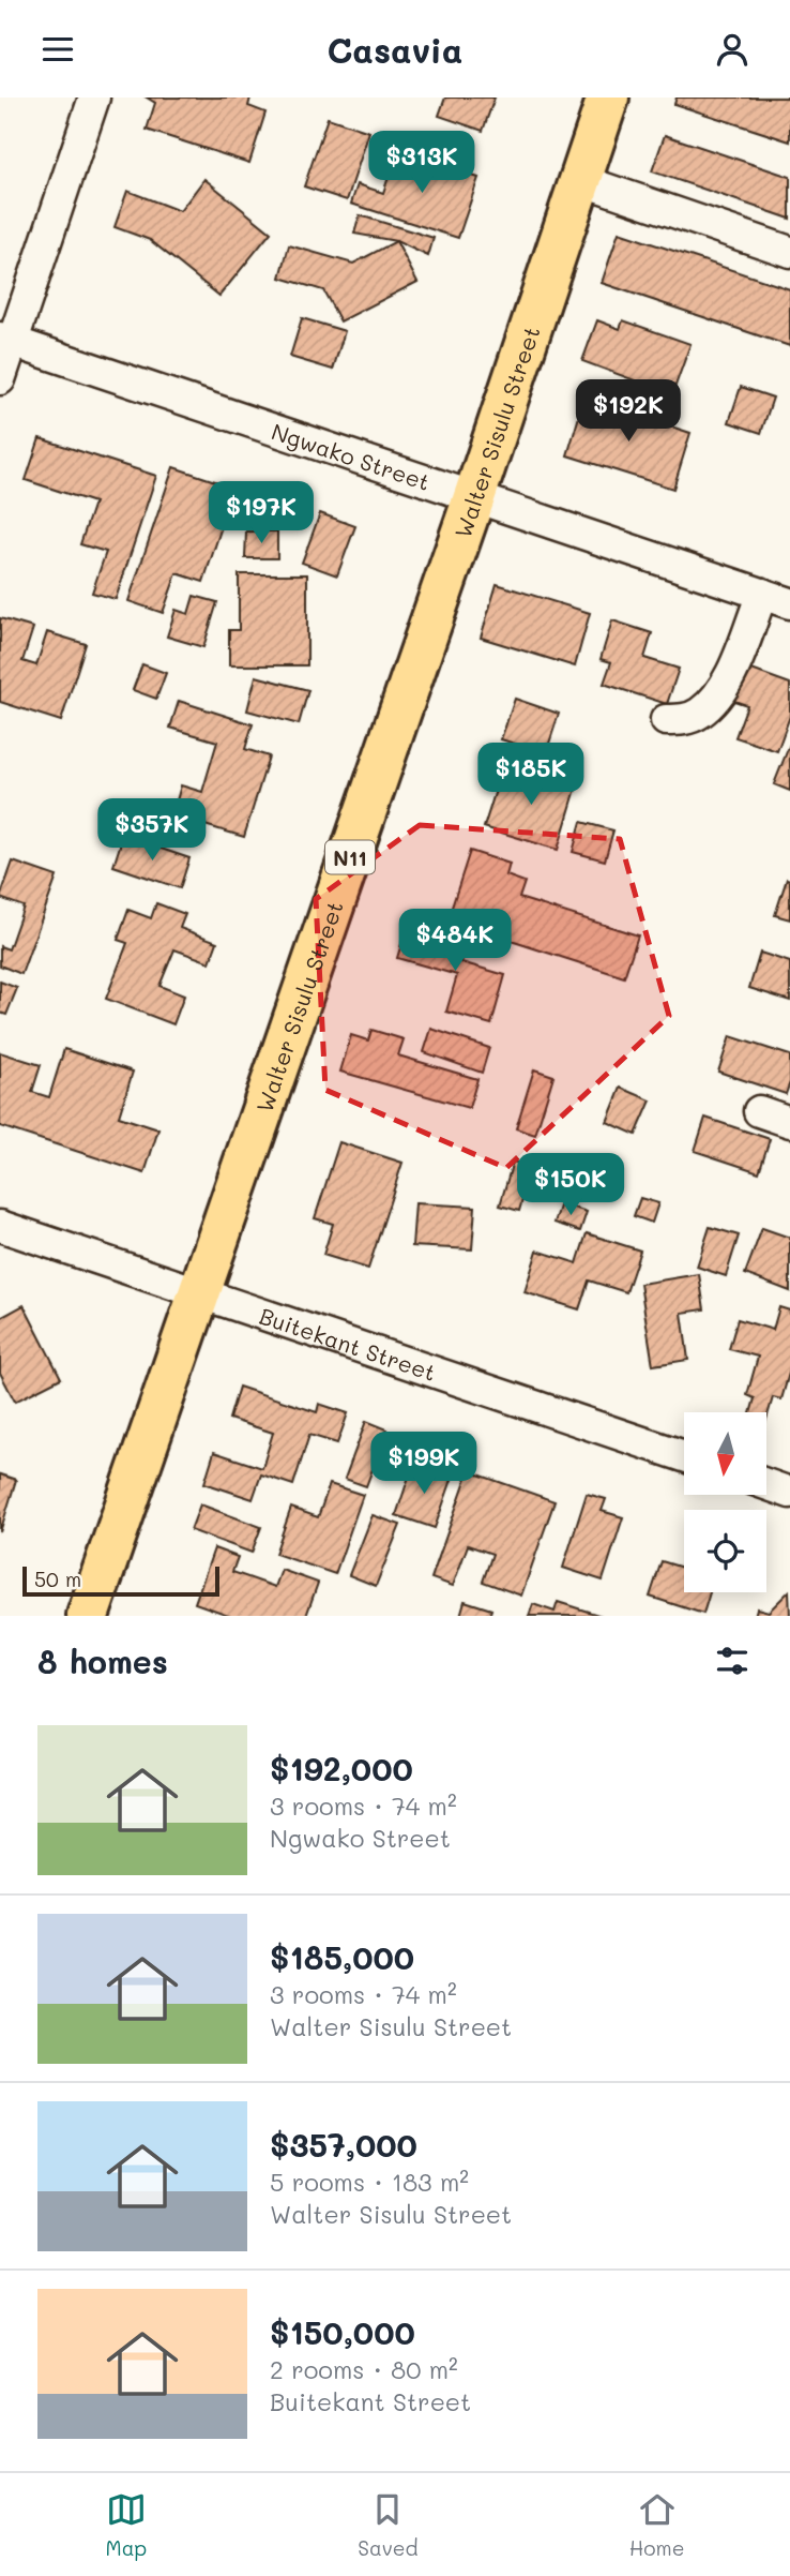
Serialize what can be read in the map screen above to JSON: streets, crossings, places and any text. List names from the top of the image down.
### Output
{
  "streets": {
    "highway": ["Walter Sisulu Street", "N11"],
    "street": ["Ngwako Street", "Buitekant Street"]
  },
  "crossings": [
    ["Walter Sisulu Street", "Ngwako Street"],
    ["Walter Sisulu Street", "Buitekant Street"]
  ],
  "scale_bar": "50 m",
  "north": "bottom",
  "page": {
    "header": "Casavia",
    "price": [
      "$313K",
      "$192K",
      "$197K",
      "$185K",
      "$357K",
      "$484K",
      "$150K",
      "$199K"
    ],
    "scale": "50 m",
    "heading": "8 homes",
    "list": [
      {
        "name": "$192,000",
        "note": "3 rooms · 74 m² · Ngwako Street"
      },
      {
        "name": "$185,000",
        "note": "3 rooms · 74 m² · Walter Sisulu Street"
      },
      {
        "name": "$357,000",
        "note": "5 rooms · 183 m² · Walter Sisulu Street"
      },
      {
        "name": "$150,000",
        "note": "2 rooms · 80 m² · Buitekant Street"
      }
    ],
    "tabs": ["Map", "Saved", "Home"]
  }
}
